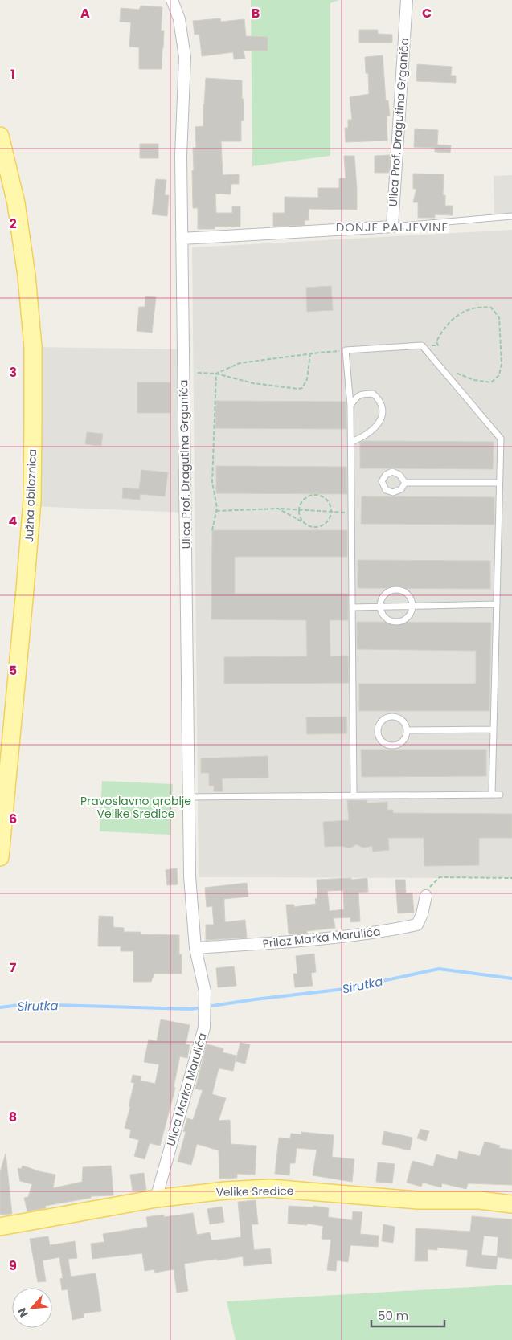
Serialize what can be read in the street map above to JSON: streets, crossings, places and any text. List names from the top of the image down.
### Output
{
  "streets": {
    "main road": ["Južna obilaznica", "Velike Sredice"],
    "street": ["Ulica Prof. Dragutina Grganića", "Prilaz Marka Marulića", "Ulica Marka Marulića"]
  },
  "crossings": [
    ["Ulica Prof. Dragutina Grganića", "Ulica Marka Marulića"],
    ["Prilaz Marka Marulića", "Ulica Marka Marulića"],
    ["Ulica Marka Marulića", "Velike Sredice"]
  ],
  "districts": ["DONJE PALJEVINE"],
  "water": ["Sirutka"],
  "parks": ["Pravoslavno groblje Velike Sredice"],
  "scale_bar": "50 m",
  "north": "bottom left",
  "grid": {
    "columns": ["A", "B", "C"],
    "rows": [
      "1",
      "2",
      "3",
      "4",
      "5",
      "6",
      "7",
      "8",
      "9"
    ]
  }
}
